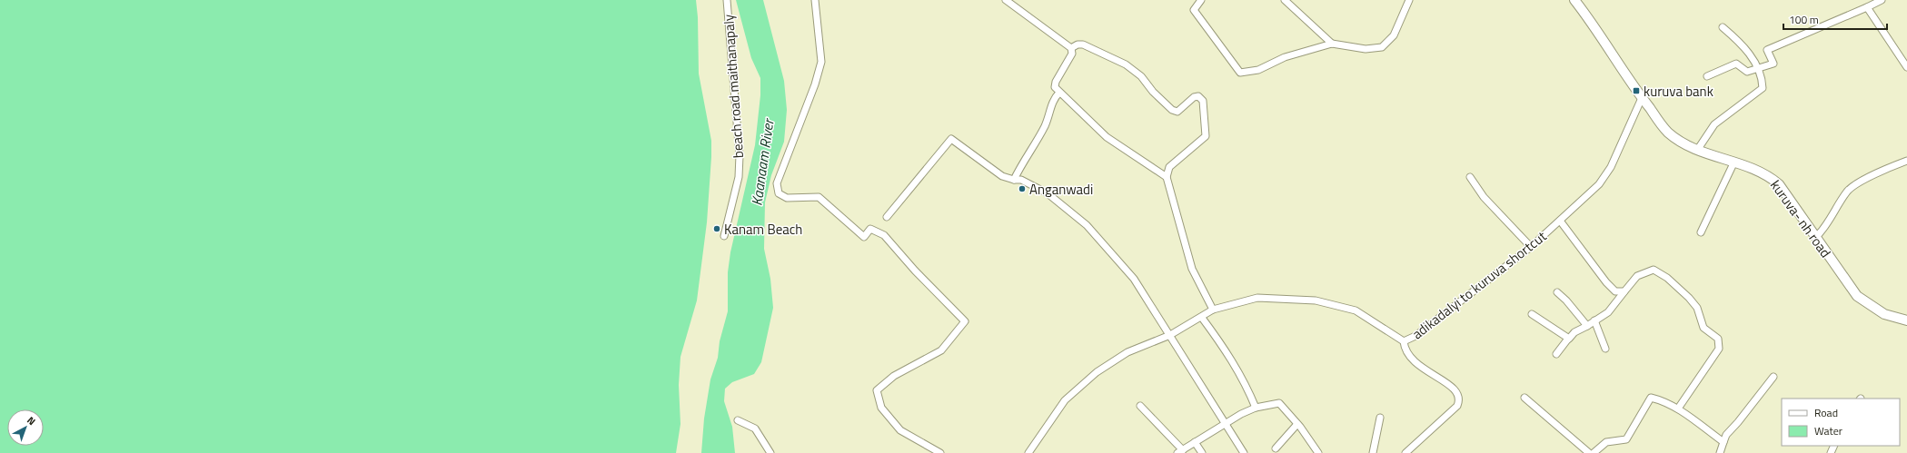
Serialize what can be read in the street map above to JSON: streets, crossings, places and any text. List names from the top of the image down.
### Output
{
  "streets": {
    "main road": ["kuruva- nh road"],
    "street": ["beach road maithanapaly", "adikadalyi to kuruva shortcut"]
  },
  "crossings": [
    ["kuruva- nh road", "adikadalyi to kuruva shortcut"]
  ],
  "water": ["Kaanaam River"],
  "places": {
    "transit": ["kuruva bank"],
    "other": ["Anganwadi", "Kanam Beach"]
  },
  "legend": ["Road", "Water"],
  "scale_bar": "100 m",
  "north": "top right"
}
